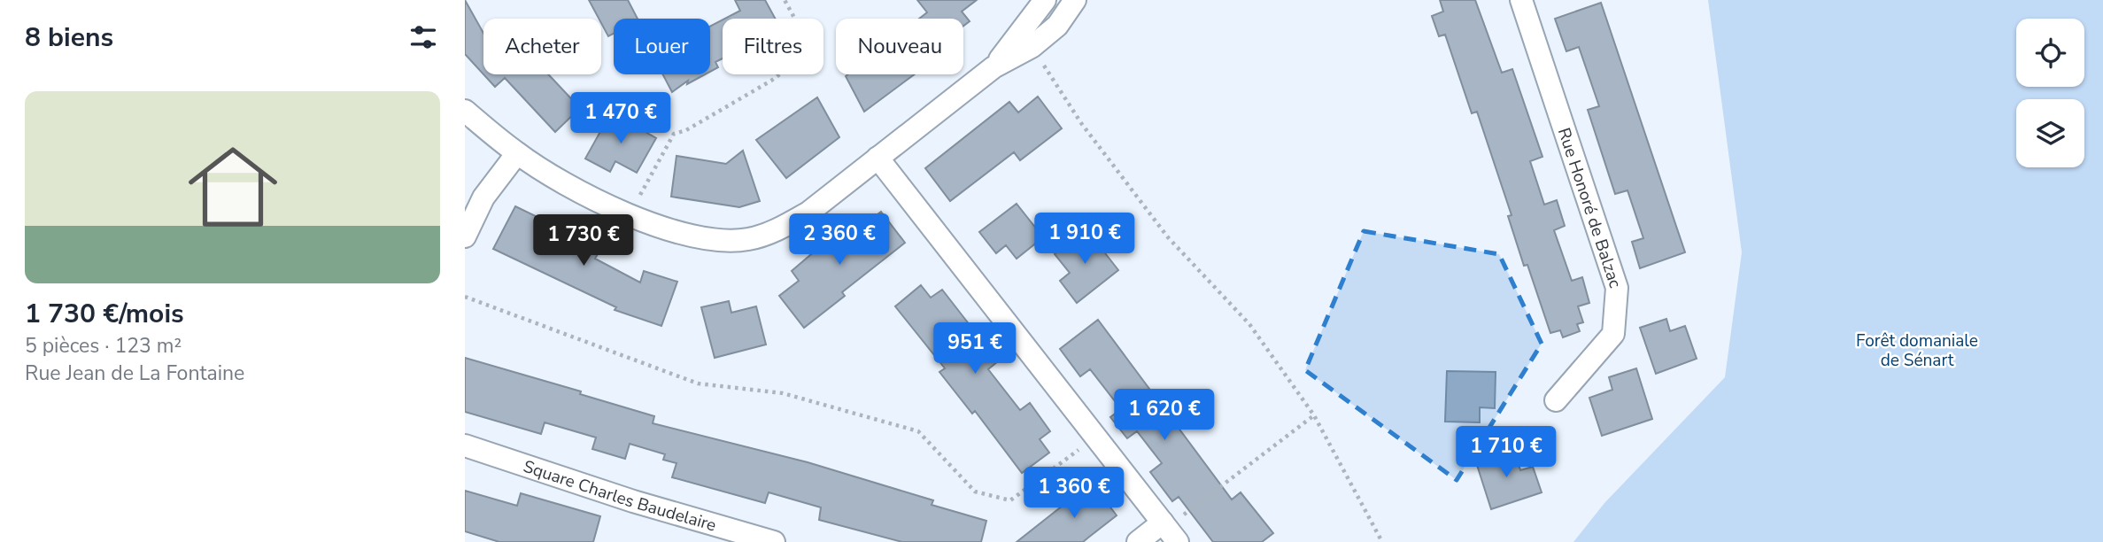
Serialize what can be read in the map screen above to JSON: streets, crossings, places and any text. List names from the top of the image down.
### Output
{
  "streets": {
    "street": ["Rue Honoré de Balzac", "Square Charles Baudelaire"]
  },
  "parks": ["Forêt domaniale de Sénart"],
  "page": {
    "heading": "8 biens",
    "chip": [
      "Acheter",
      "Louer",
      "Filtres",
      "Nouveau"
    ],
    "list": [
      {
        "name": "1 730 €/mois",
        "note": "5 pièces · 123 m² · Rue Jean de La Fontaine"
      }
    ],
    "price": [
      "1 470 €",
      "1 910 €",
      "2 360 €",
      "1 730 €",
      "951 €",
      "1 620 €",
      "1 710 €",
      "1 360 €"
    ]
  }
}
